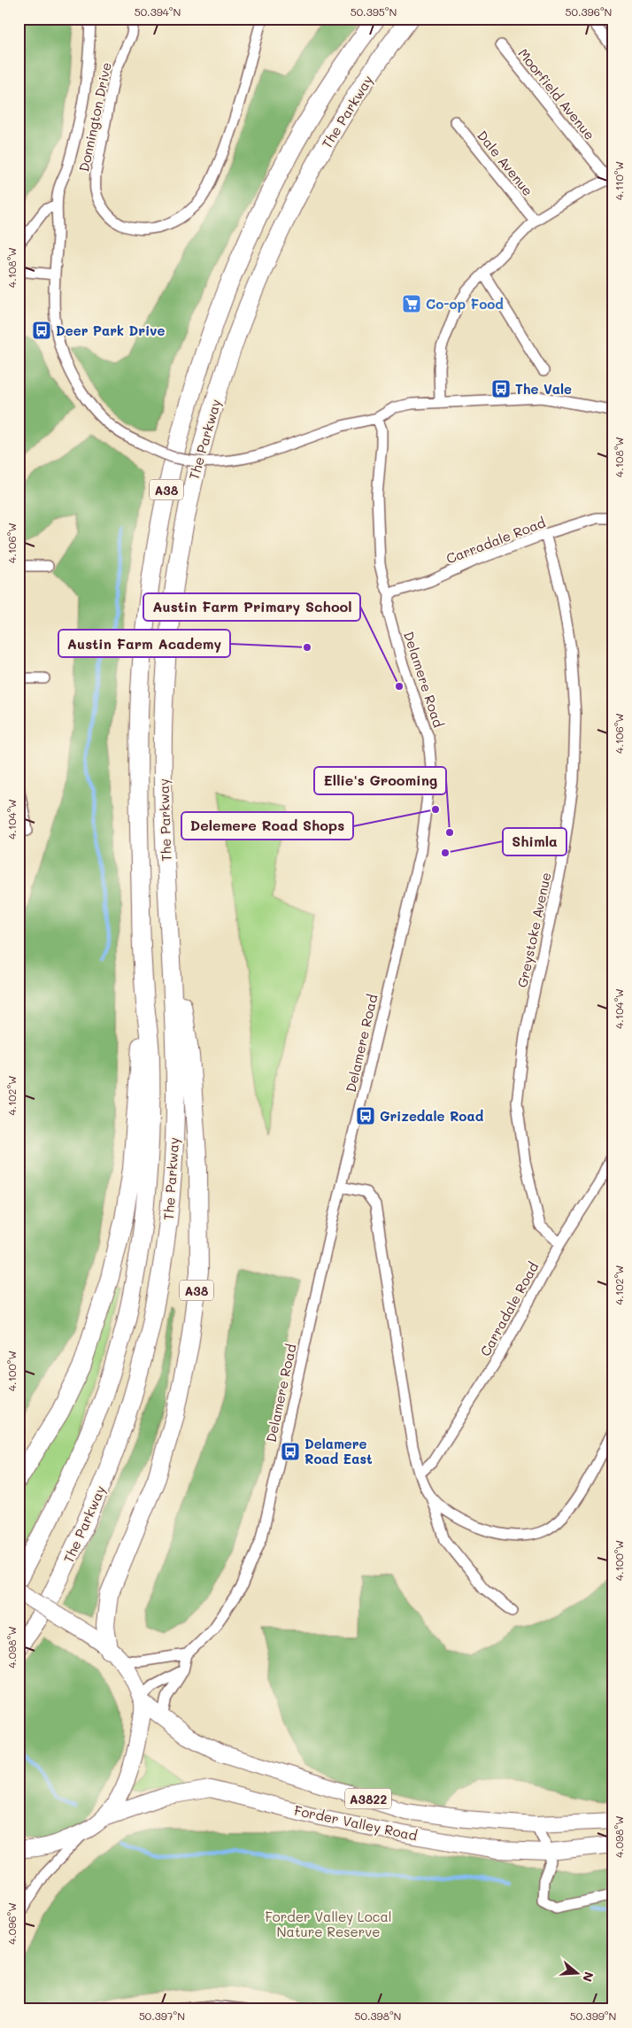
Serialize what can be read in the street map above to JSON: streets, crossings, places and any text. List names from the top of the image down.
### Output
{
  "streets": {
    "highway": ["The Parkway", "A38"],
    "main road": ["A3822", "Forder Valley Road"],
    "street": [
      "Moorfield Avenue",
      "Donnington Drive",
      "Dale Avenue",
      "Carradale Road",
      "Delamere Road",
      "Greystoke Avenue"
    ]
  },
  "crossings": [
    ["The Parkway", "A38"],
    ["Carradale Road", "Delamere Road"],
    ["Carradale Road", "Greystoke Avenue"]
  ],
  "parks": ["Forder Valley Local Nature Reserve"],
  "places": {
    "supermarket": ["Co-op Food"],
    "bus stop": [
      "Deer Park Drive",
      "The Vale",
      "Grizedale Road",
      "Delamere Road East"
    ],
    "other": [
      "Austin Farm Academy",
      "Austin Farm Primary School",
      "Delemere Road Shops",
      "Ellie's Grooming",
      "Shimla"
    ]
  },
  "north": "right",
  "coordinates": [
    "50.394°N",
    "50.395°N",
    "50.396°N",
    "4.110°W",
    "4.108°W",
    "4.106°W",
    "4.104°W",
    "4.102°W",
    "4.100°W",
    "4.098°W",
    "4.096°W",
    "50.397°N",
    "50.398°N",
    "50.399°N"
  ]
}
